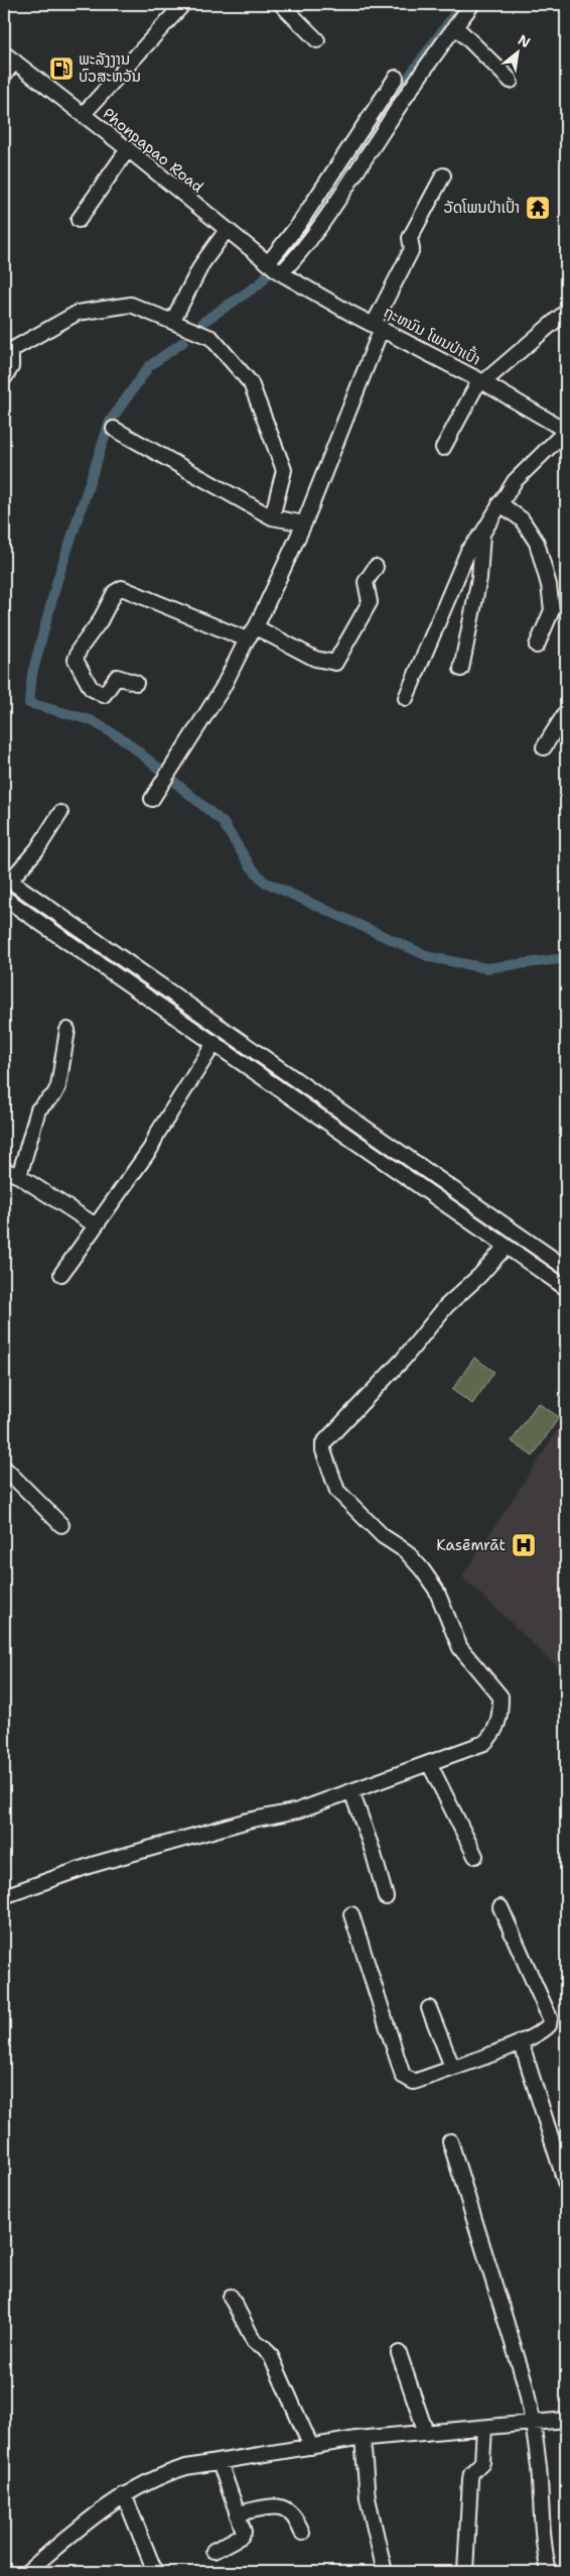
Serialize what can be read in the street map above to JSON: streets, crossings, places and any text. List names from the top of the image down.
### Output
{
  "streets": {
    "street": ["Phonpapao Road", "ຖະຫນົນ ໂພນປ່າເປົ້າ"]
  },
  "crossings": [
    ["Phonpapao Road", "ຖະຫນົນ ໂພນປ່າເປົ້າ"]
  ],
  "places": {
    "fuel station": ["ພະລັງງານ ບົວສະຫວັນ"],
    "temple": ["ວັດໂພນປ່າເປົ້າ"],
    "hospital": ["Kasēmrāt"]
  },
  "north": "top right"
}
